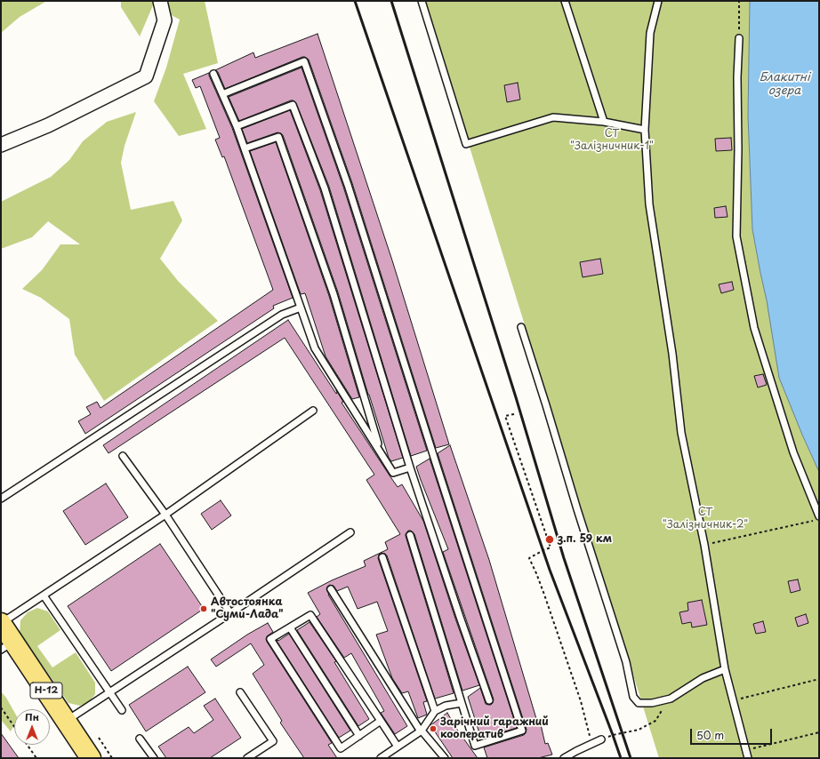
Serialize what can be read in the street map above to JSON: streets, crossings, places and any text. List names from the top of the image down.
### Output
{
  "streets": {
    "main road": ["Н-12"]
  },
  "water": ["Блакитні озера"],
  "parks": ["СТ \"Залізничник-1\"", "СТ \"Залізничник-2\""],
  "places": ["з.п. 59 км", "Автостоянка \"Суми-Лада\"", "Зарічний гаражний кооператив"],
  "scale_bar": "50 m",
  "north": "top"
}
